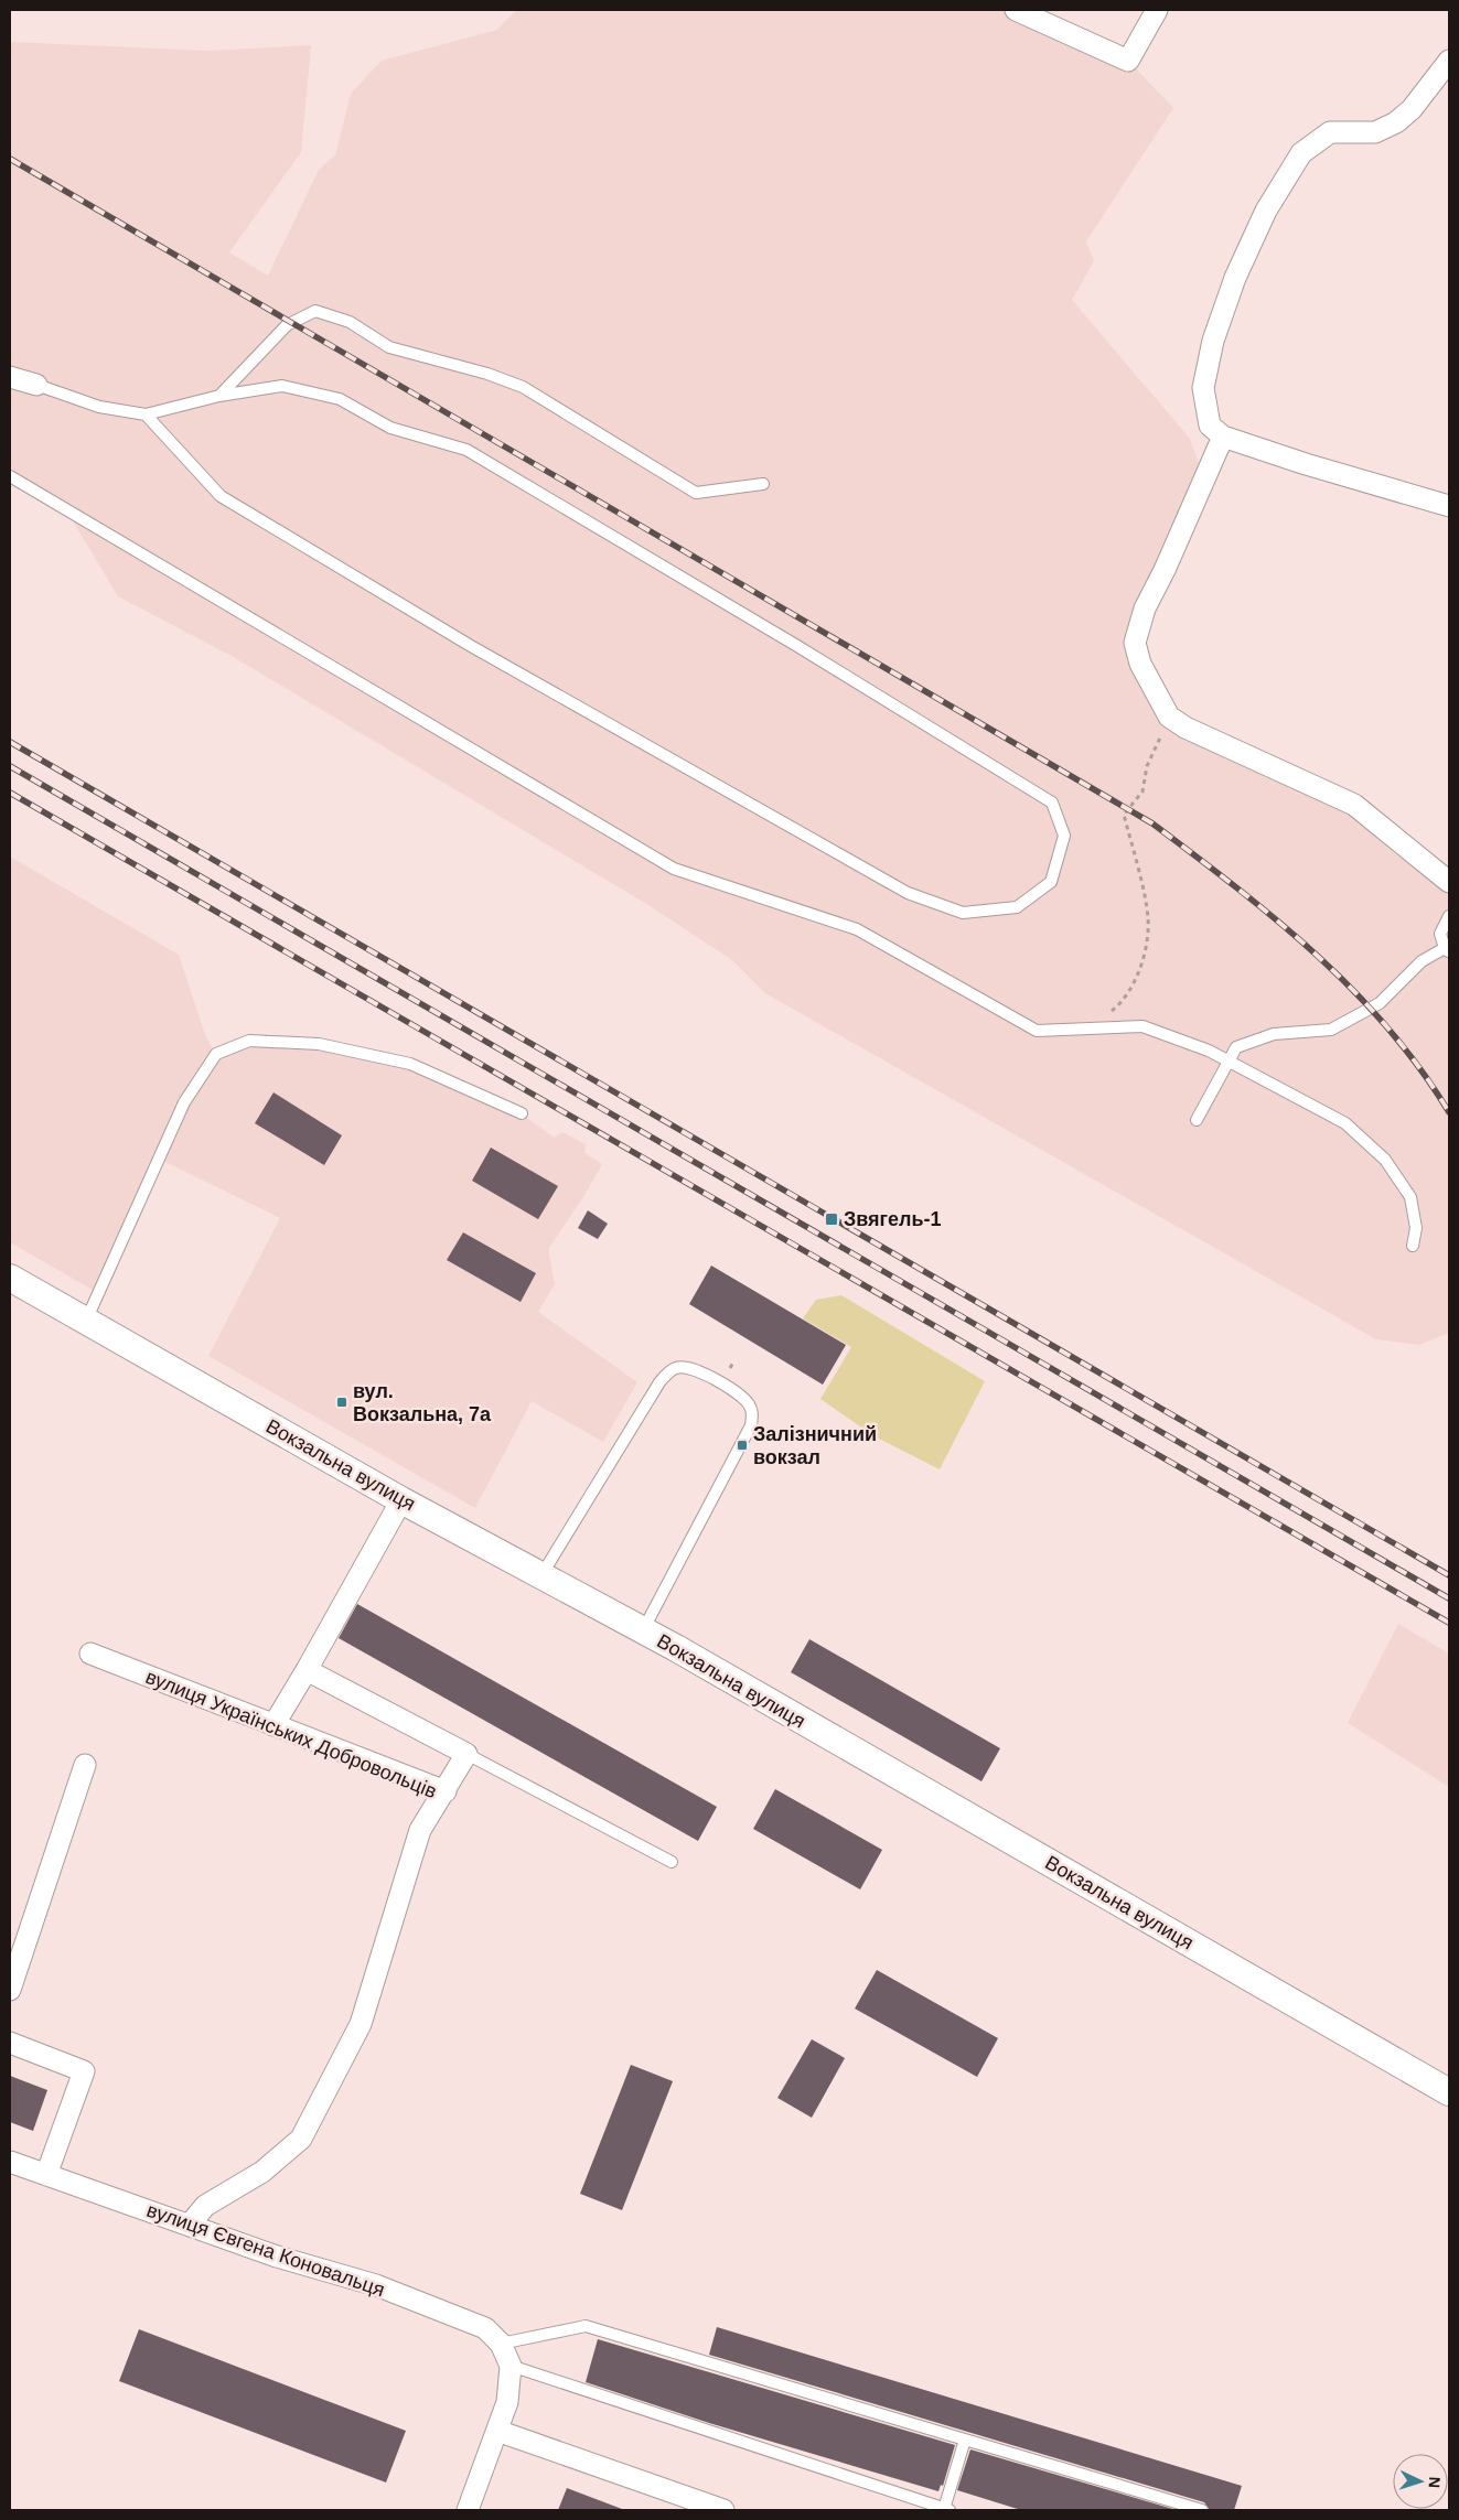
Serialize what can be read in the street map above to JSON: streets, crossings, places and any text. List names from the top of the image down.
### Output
{
  "streets": {
    "street": ["Вокзальна вулиця", "вулиця Українських Добровольців", "вулиця Євгена Коновальця"]
  },
  "crossings": [
    ["вулиця Українських Добровольців", "вулиця Євгена Коновальця"]
  ],
  "places": {
    "transit": ["Звягель-1", "вул. Вокзальна, 7а", "Залізничний вокзал"]
  },
  "north": "right"
}
